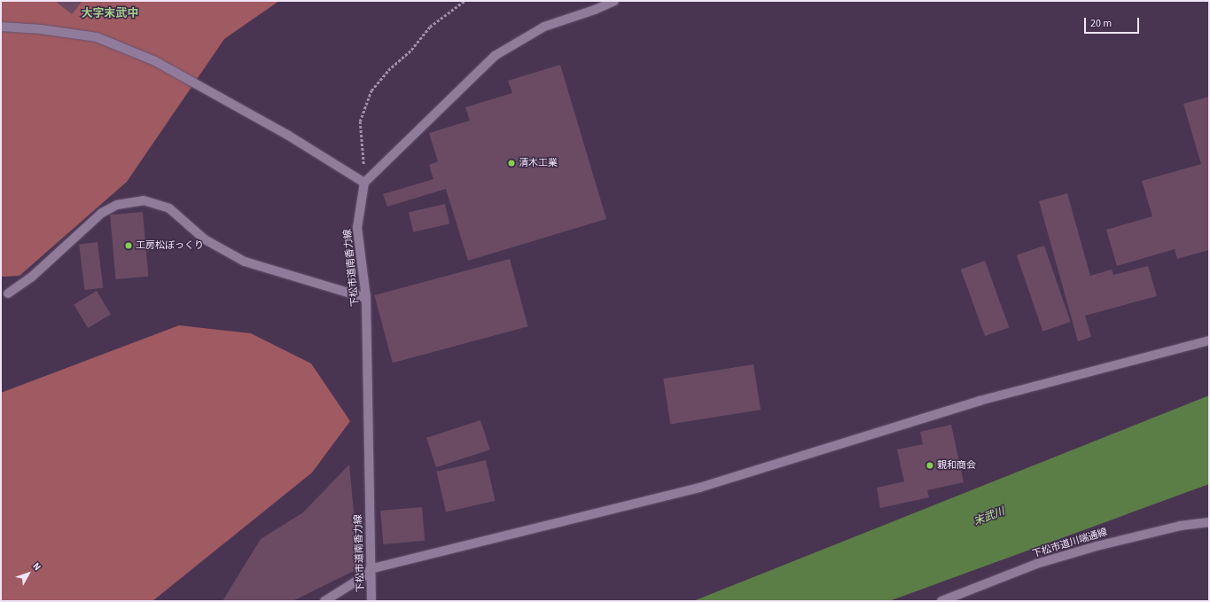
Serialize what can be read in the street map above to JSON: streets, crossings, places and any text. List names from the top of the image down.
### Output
{
  "streets": {
    "street": ["下松市道南香力線", "下松市道川端通線"]
  },
  "districts": ["大字末武中"],
  "water": ["末武川"],
  "places": ["清木工業", "工房松ぼっくり", "親和商会"],
  "scale_bar": "20 m",
  "north": "top right"
}
